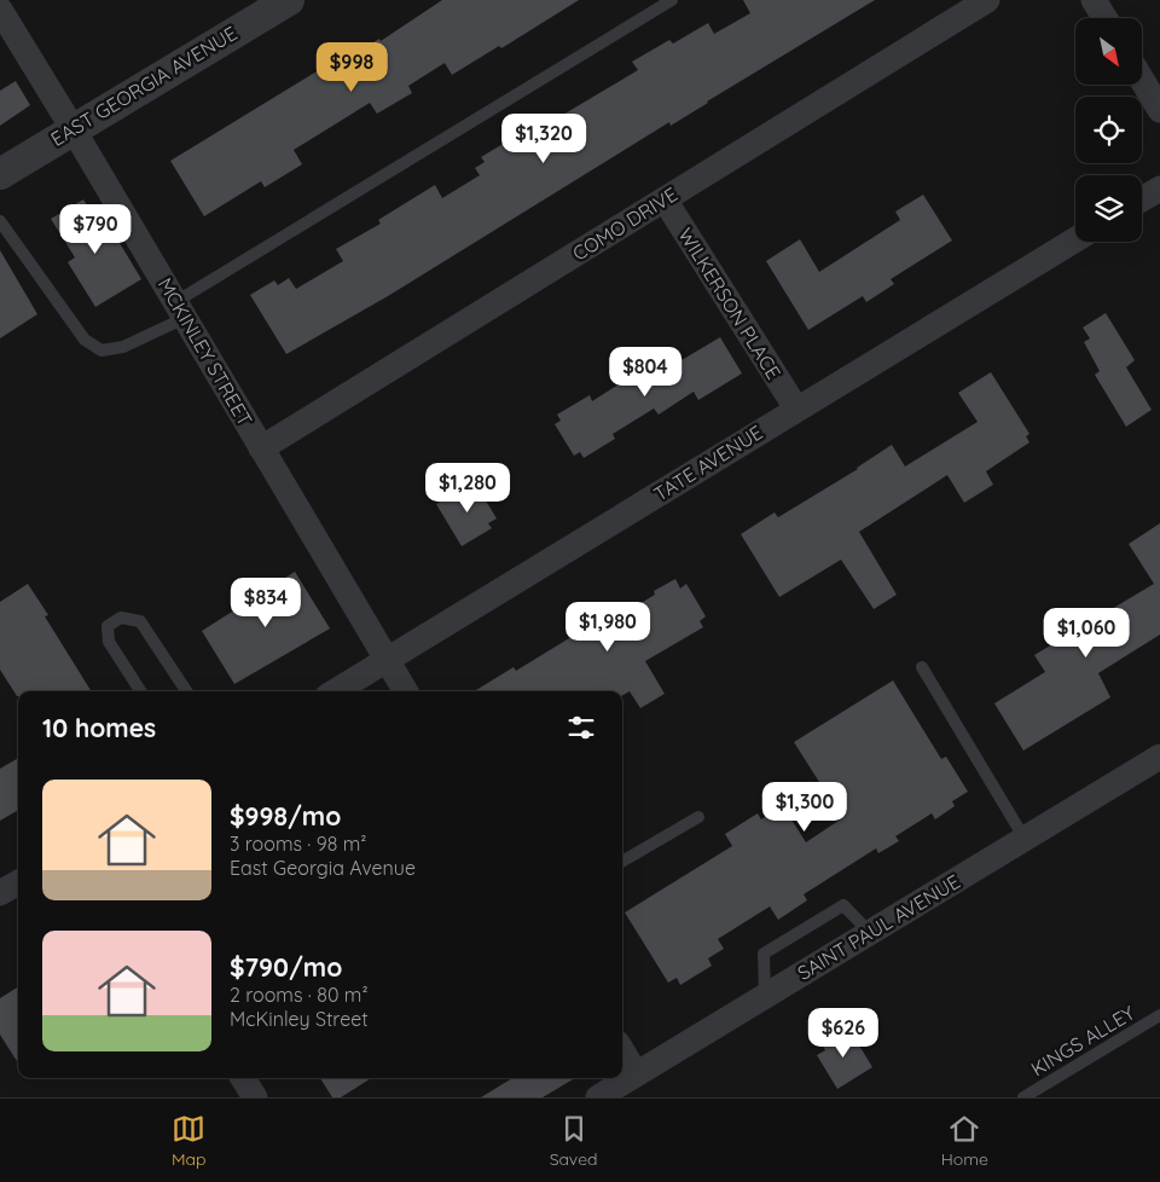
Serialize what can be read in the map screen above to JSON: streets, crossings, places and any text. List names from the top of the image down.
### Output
{
  "streets": {
    "street": [
      "EAST GEORGIA AVENUE",
      "COMO DRIVE",
      "WILKERSON PLACE",
      "MCKINLEY STREET",
      "TATE AVENUE",
      "SAINT PAUL AVENUE"
    ],
    "lane": ["KINGS ALLEY"]
  },
  "crossings": [
    ["EAST GEORGIA AVENUE", "MCKINLEY STREET"],
    ["COMO DRIVE", "WILKERSON PLACE"],
    ["COMO DRIVE", "MCKINLEY STREET"],
    ["WILKERSON PLACE", "TATE AVENUE"],
    ["MCKINLEY STREET", "TATE AVENUE"]
  ],
  "north": "bottom right",
  "page": {
    "price": [
      "$998",
      "$1,320",
      "$790",
      "$804",
      "$1,280",
      "$834",
      "$1,980",
      "$1,060",
      "$1,300",
      "$626"
    ],
    "heading": "10 homes",
    "list": [
      {
        "name": "$998/mo",
        "note": "3 rooms · 98 m² · East Georgia Avenue"
      },
      {
        "name": "$790/mo",
        "note": "2 rooms · 80 m² · McKinley Street"
      }
    ],
    "tabs": ["Map", "Saved", "Home"]
  }
}
